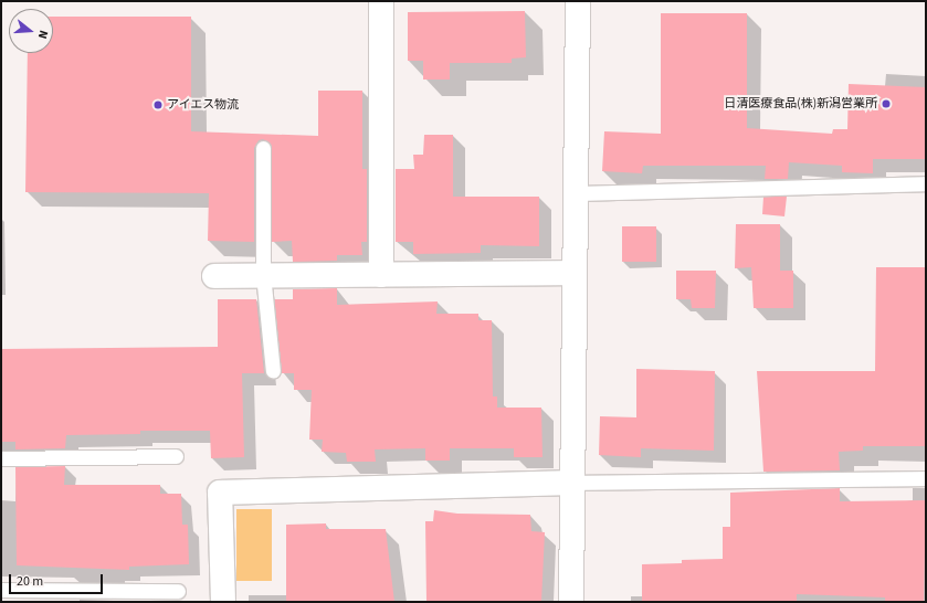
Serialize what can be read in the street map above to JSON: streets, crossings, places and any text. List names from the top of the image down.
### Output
{
  "places": ["日清医療食品(株)新潟営業所", "アイエス物流"],
  "scale_bar": "20 m",
  "north": "right"
}
